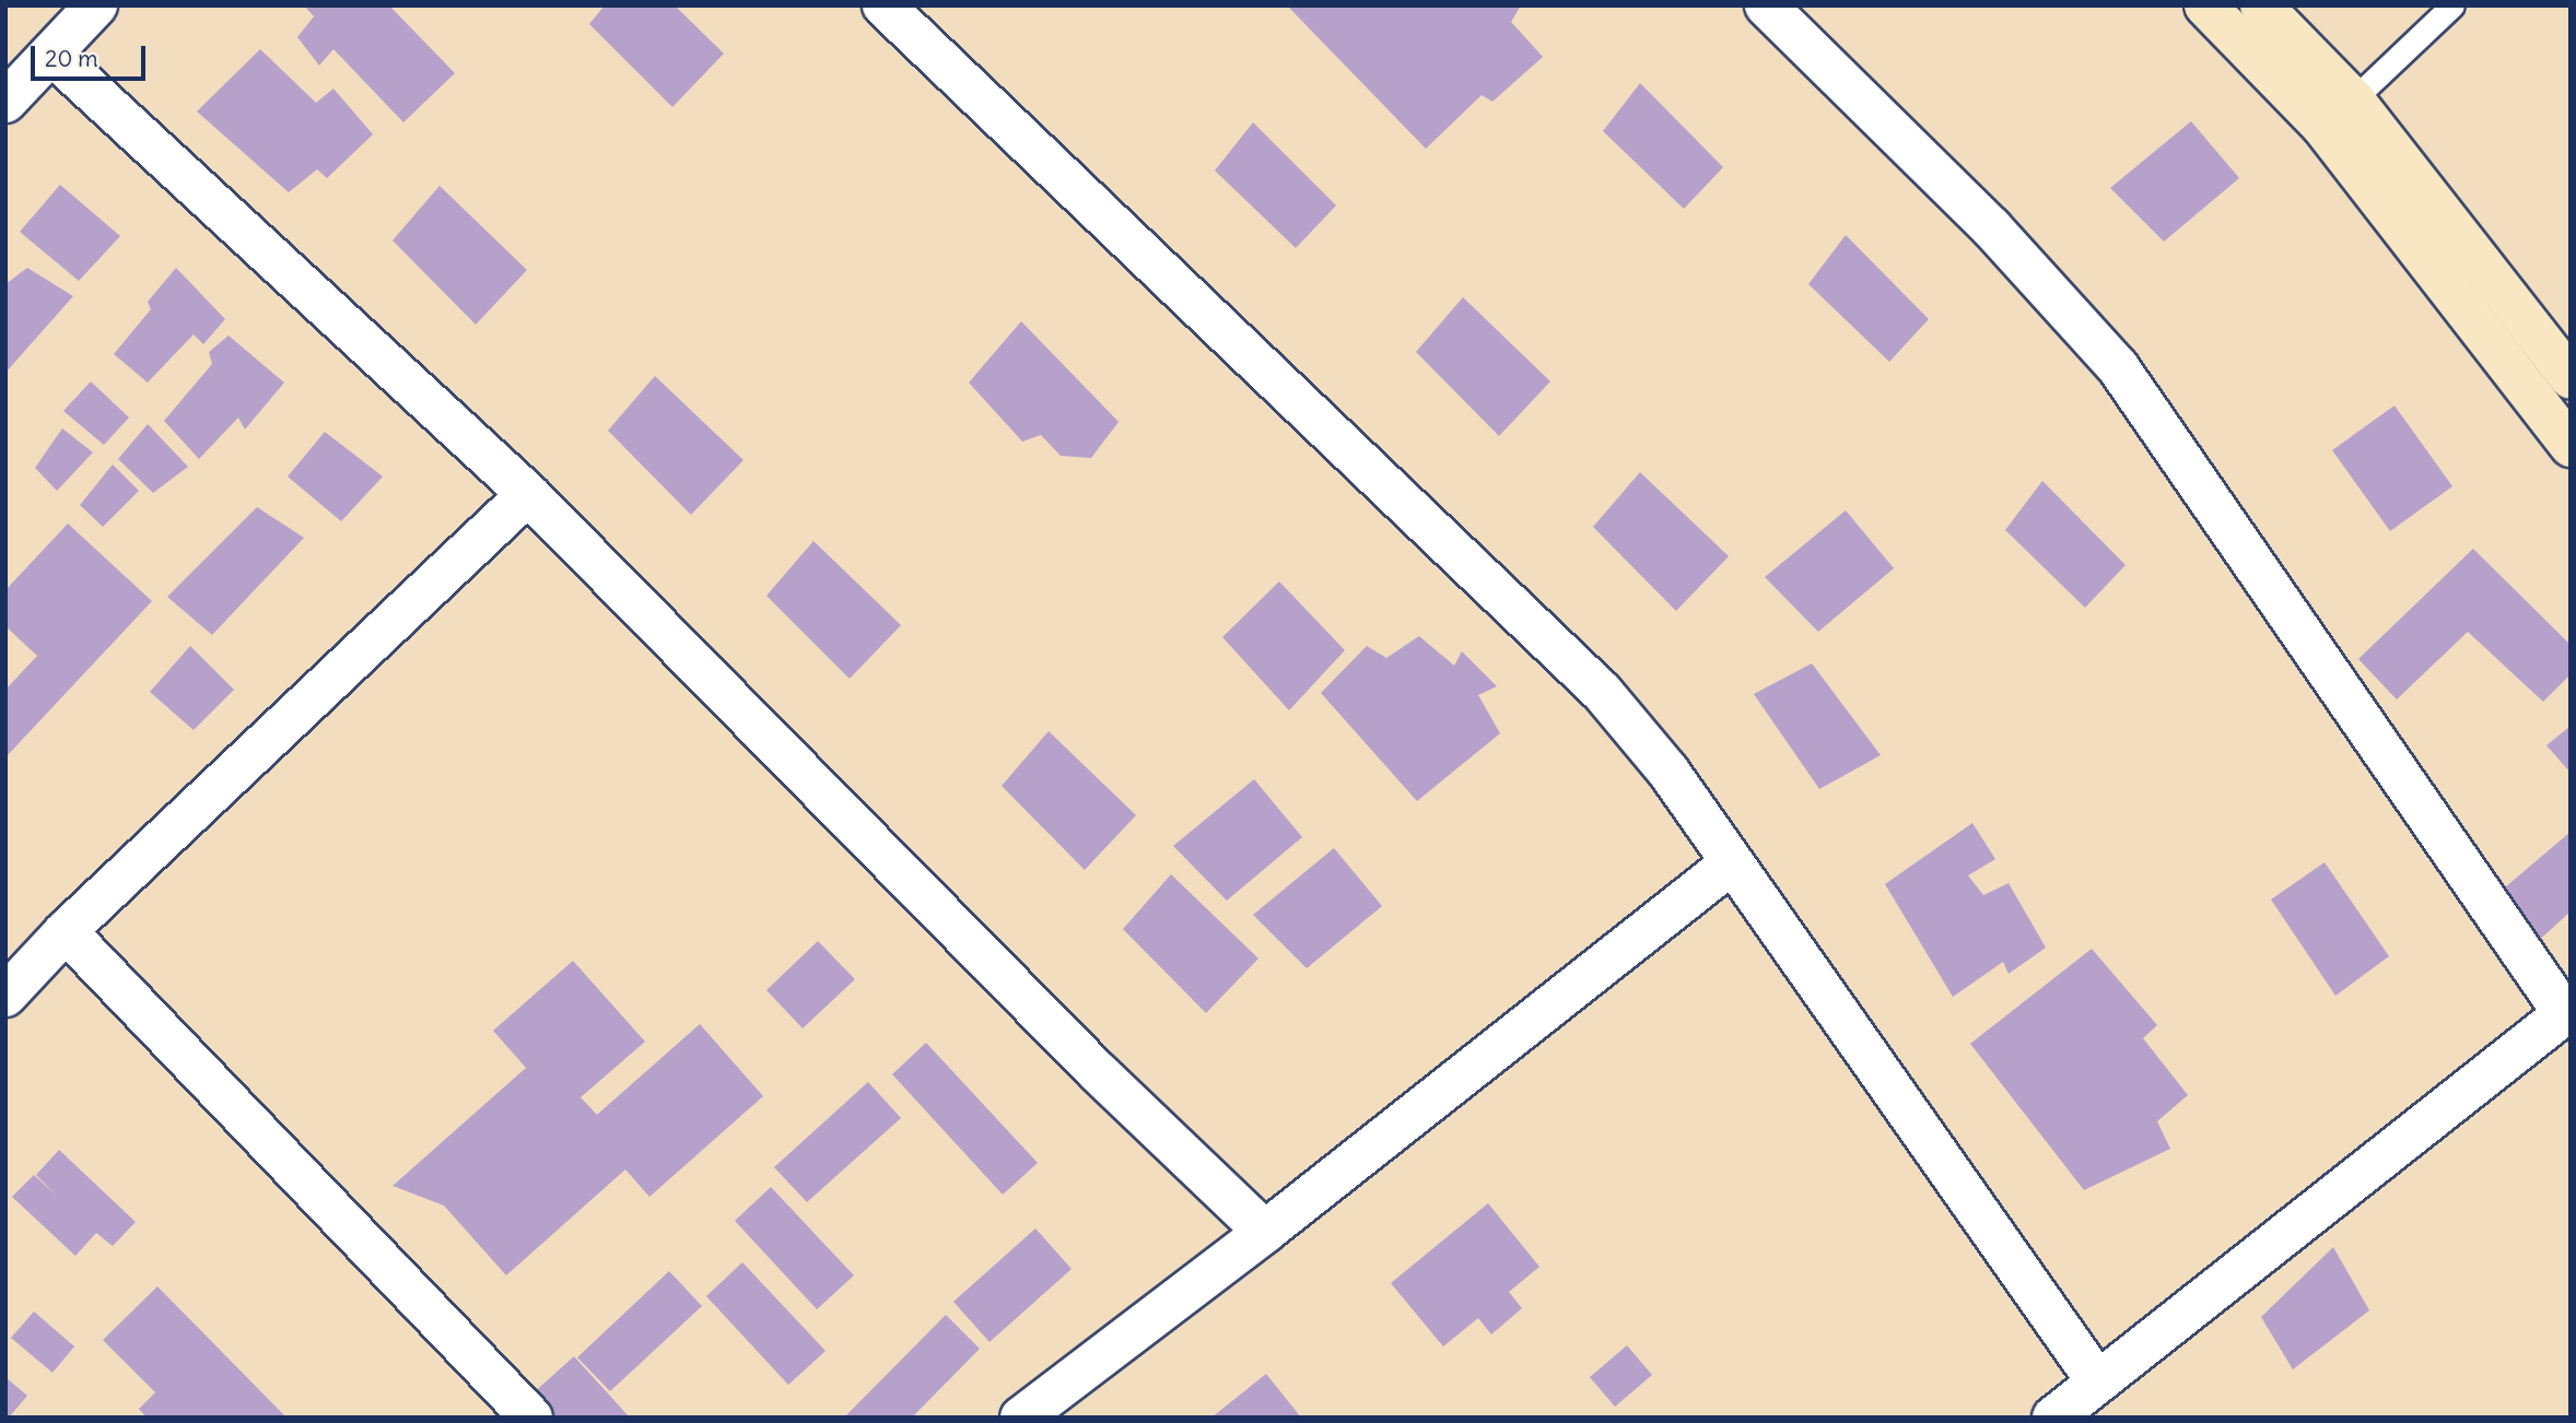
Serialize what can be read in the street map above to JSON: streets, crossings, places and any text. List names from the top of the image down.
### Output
{
  "scale_bar": "20 m"
}
